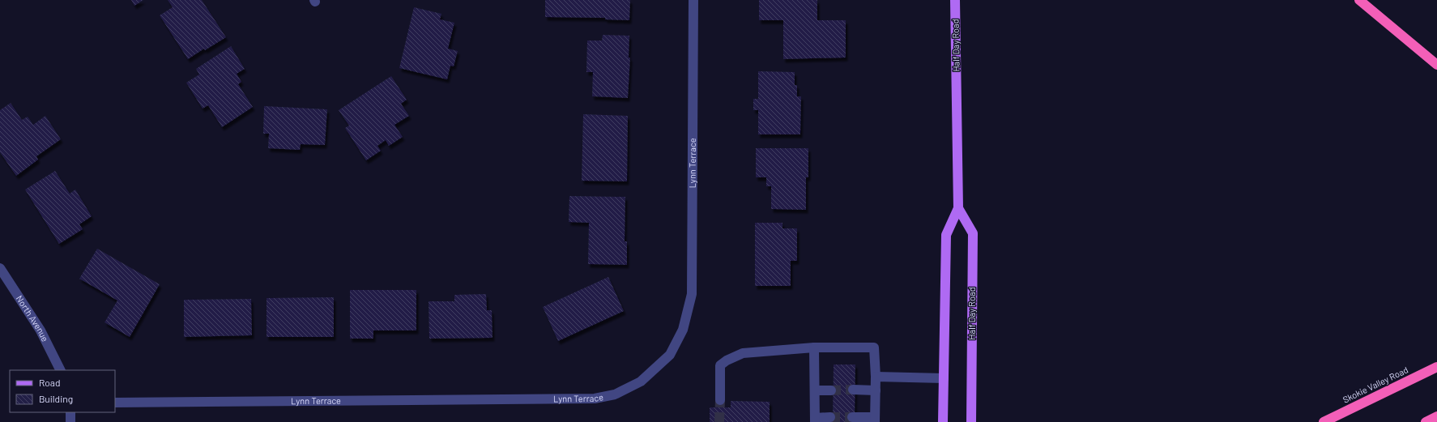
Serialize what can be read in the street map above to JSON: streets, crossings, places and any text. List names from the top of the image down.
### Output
{
  "streets": {
    "highway": ["Skokie Valley Road"],
    "main road": ["Half Day Road"],
    "street": ["Lynn Terrace", "North Avenue"]
  },
  "legend": ["Road", "Building"]
}
